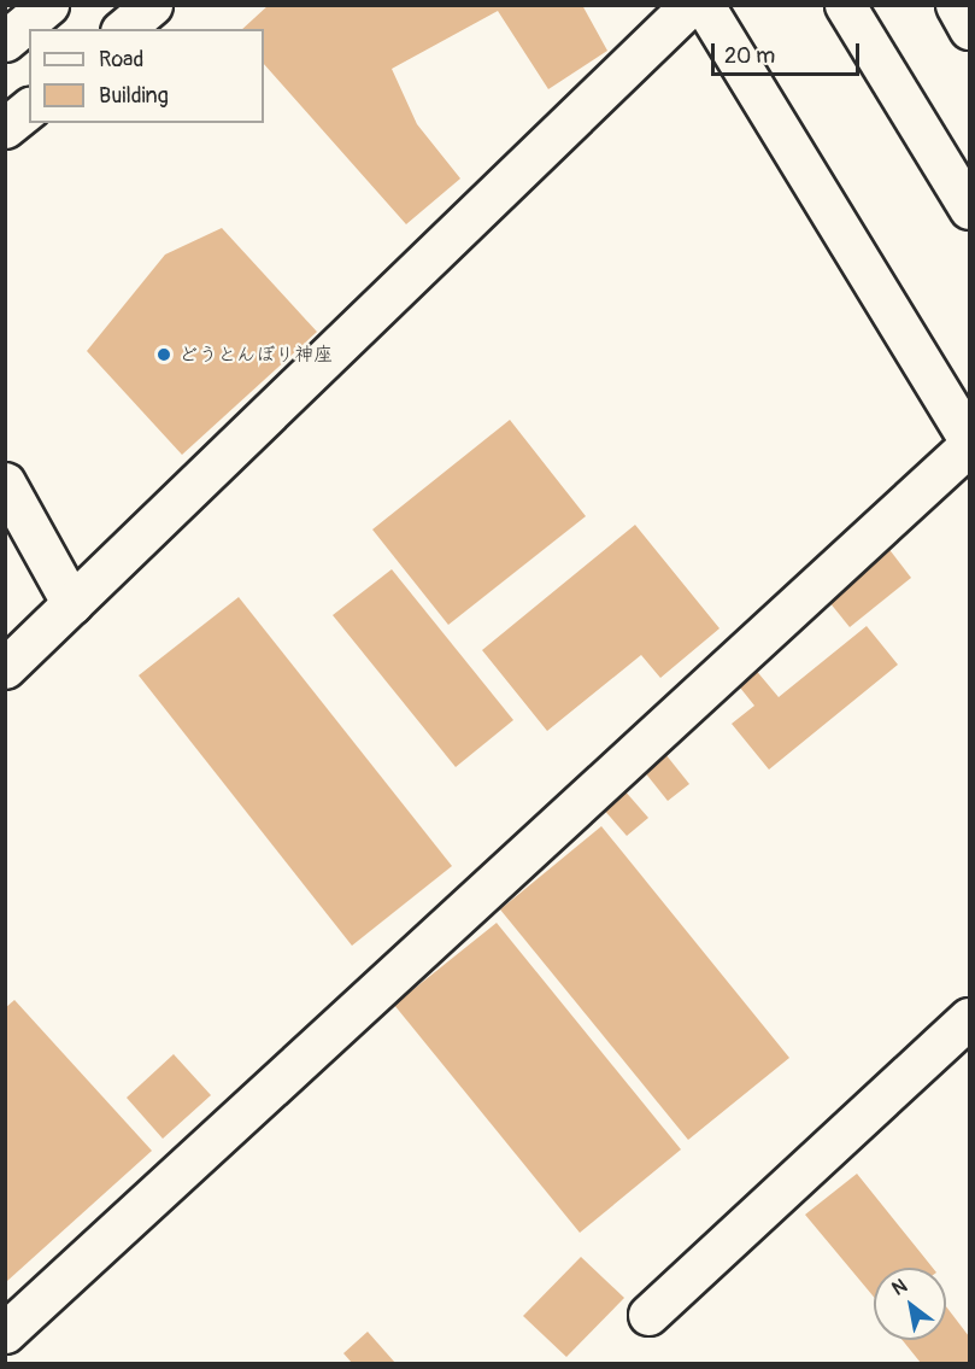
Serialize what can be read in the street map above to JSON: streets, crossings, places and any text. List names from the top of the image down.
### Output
{
  "places": ["どうとんぼり神座"],
  "legend": ["Road", "Building"],
  "scale_bar": "20 m",
  "north": "top left"
}
